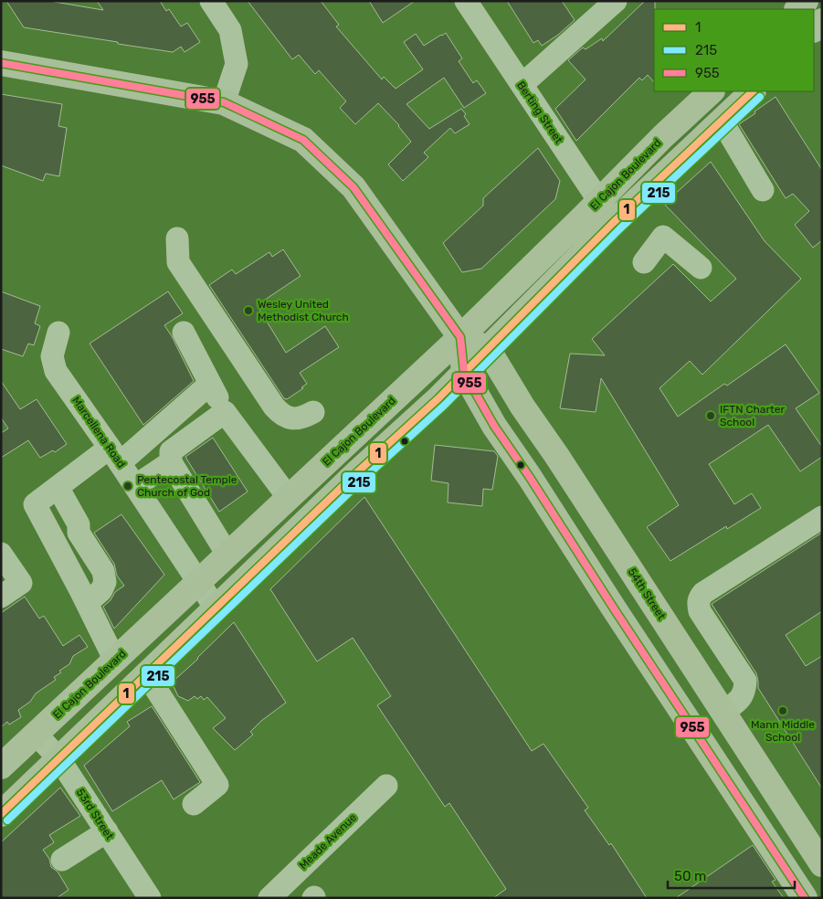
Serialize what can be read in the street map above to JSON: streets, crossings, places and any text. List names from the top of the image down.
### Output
{
  "streets": {
    "main road": ["El Cajon Boulevard", "54th Street"],
    "street": [
      "Berting Street",
      "Marcellena Road",
      "53rd Street",
      "Meade Avenue"
    ]
  },
  "crossings": [
    ["Berting Street", "El Cajon Boulevard"],
    ["El Cajon Boulevard", "Marcellena Road"],
    ["El Cajon Boulevard", "53rd Street"]
  ],
  "places": [
    "Wesley United Methodist Church",
    "IFTN Charter School",
    "Pentecostal Temple Church of God",
    "Mann Middle School"
  ],
  "lines": ["transit line 955", "transit line 1", "transit line 215"],
  "legend": ["1", "215", "955"],
  "scale_bar": "50 m"
}
